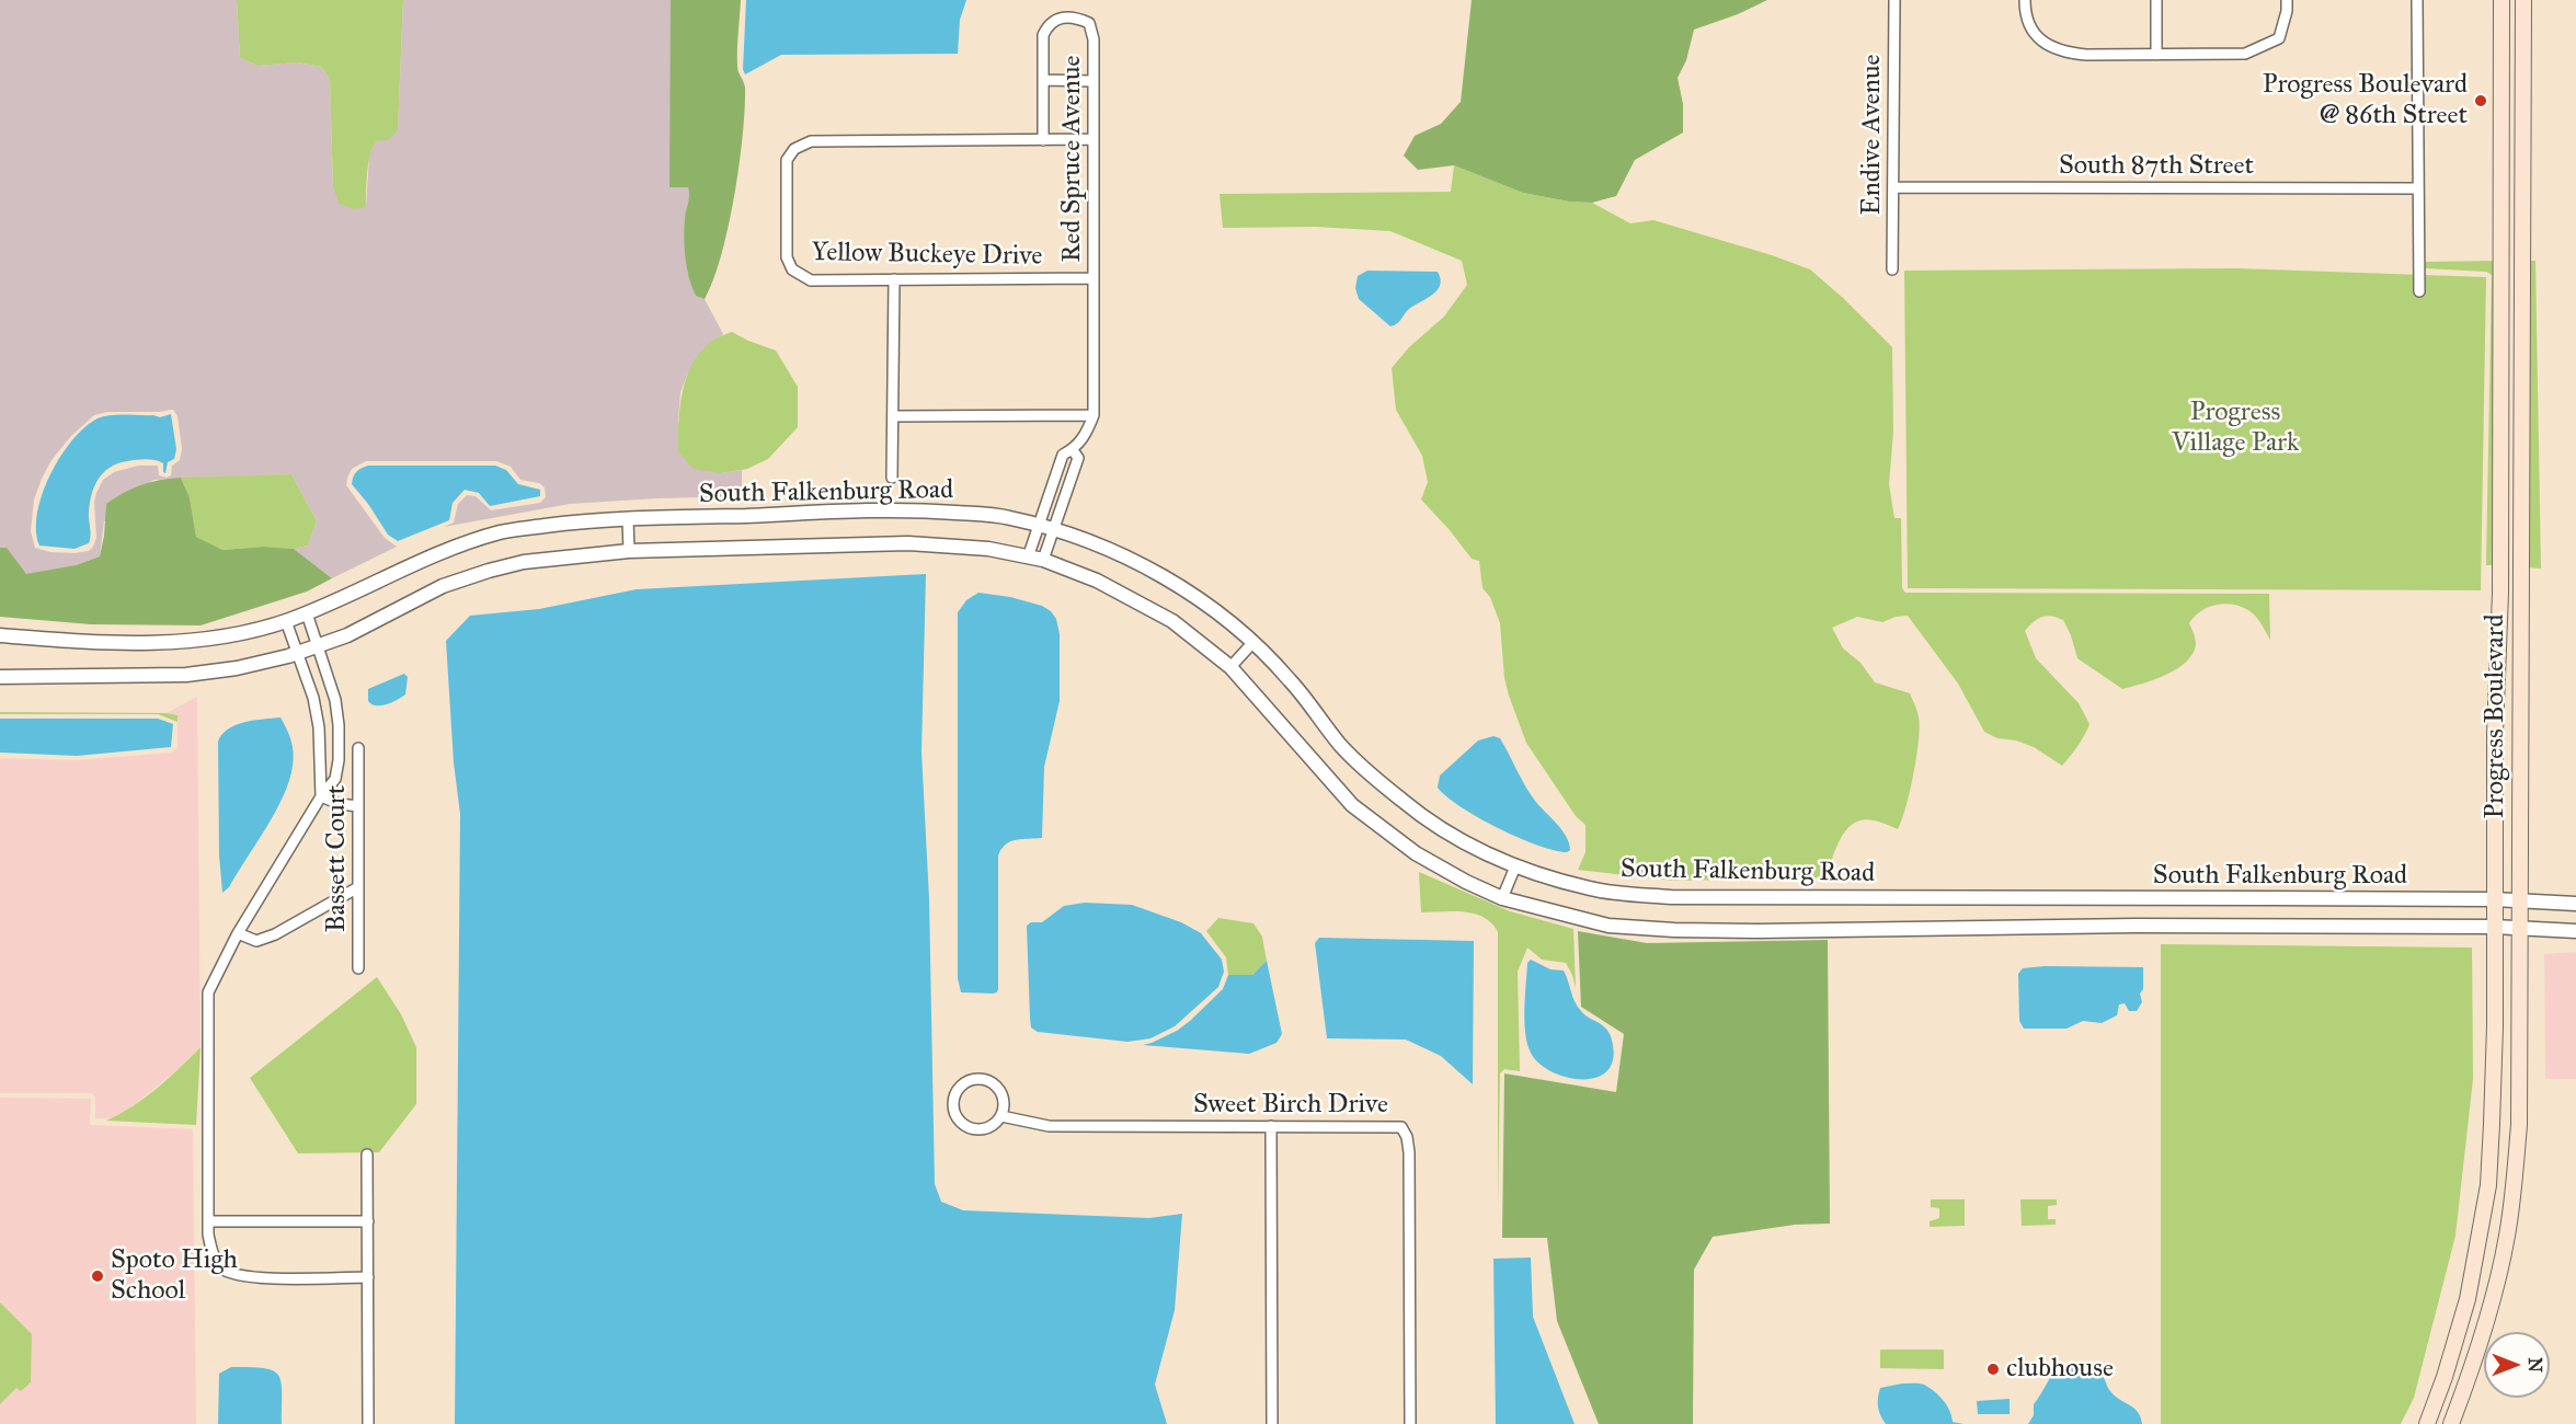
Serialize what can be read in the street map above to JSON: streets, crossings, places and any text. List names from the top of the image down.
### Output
{
  "streets": {
    "main road": ["Progress Boulevard"],
    "street": [
      "Endive Avenue",
      "Red Spruce Avenue",
      "South 87th Street",
      "Yellow Buckeye Drive",
      "South Falkenburg Road",
      "Bassett Court",
      "Sweet Birch Drive"
    ]
  },
  "crossings": [
    ["Endive Avenue", "South 87th Street"],
    ["Red Spruce Avenue", "Yellow Buckeye Drive"],
    ["Red Spruce Avenue", "South Falkenburg Road"],
    ["South Falkenburg Road", "Progress Boulevard"]
  ],
  "parks": ["Progress Village Park"],
  "places": ["Progress Boulevard @ 86th Street", "Spoto High School", "clubhouse"],
  "north": "right"
}
